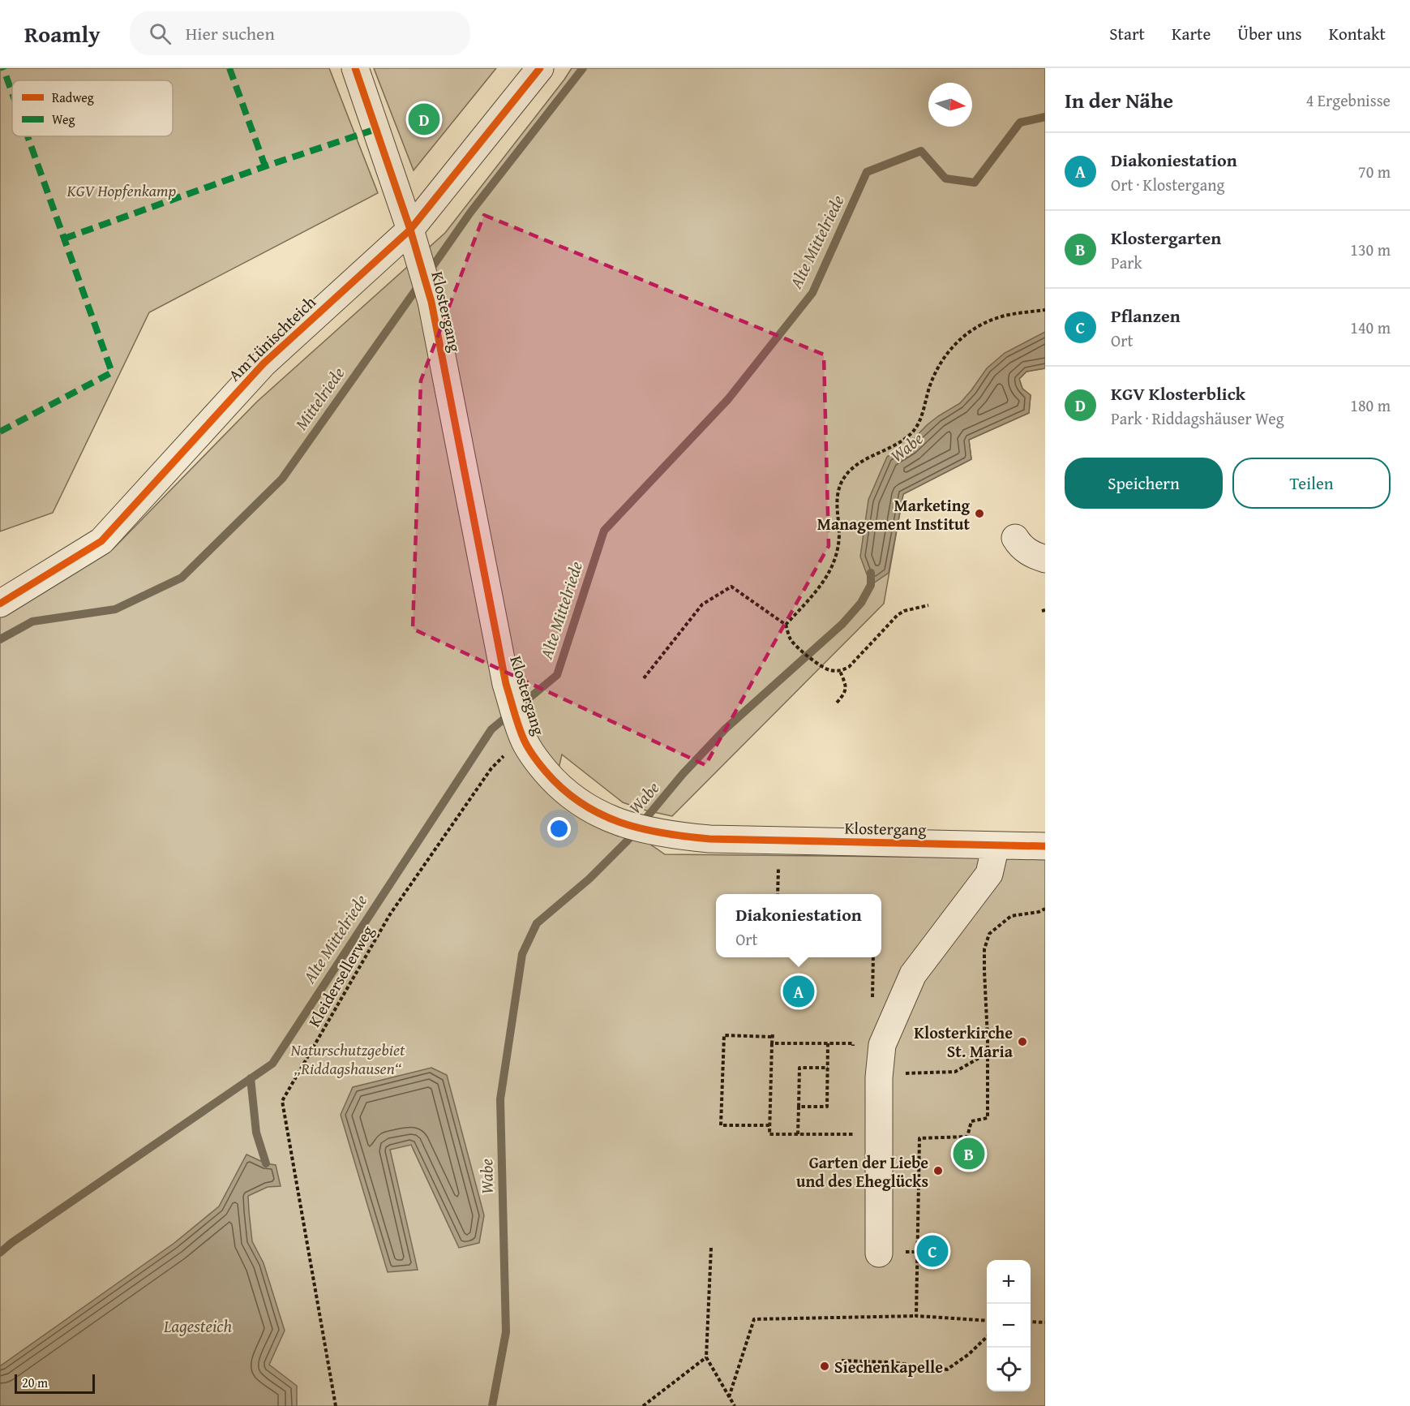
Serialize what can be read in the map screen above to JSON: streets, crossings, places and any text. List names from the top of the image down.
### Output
{
  "streets": {
    "street": ["Klostergang", "Am Lünischteich"],
    "path": ["Kleidersellerweg"]
  },
  "crossings": [
    ["Klostergang", "Am Lünischteich"],
    ["Klostergang", "Kleidersellerweg"]
  ],
  "water": [
    "Alte Mittelriede",
    "Mittelriede",
    "Wabe",
    "Lagesteich"
  ],
  "parks": ["KGV Hopfenkamp", "Naturschutzgebiet „Riddagshausen“"],
  "places": [
    "Marketing Management Institut",
    "Klosterkirche St. Maria",
    "Garten der Liebe und des Eheglücks",
    "Siechenkapelle"
  ],
  "legend": ["Radweg", "Weg"],
  "scale_bar": "20 m",
  "north": "right",
  "page": {
    "header": "Roamly",
    "search": "Hier suchen",
    "nav": [
      "Start",
      "Karte",
      "Über uns",
      "Kontakt"
    ],
    "heading": ["In der Nähe", "4 Ergebnisse"],
    "pins": [
      "D",
      "A",
      "B",
      "C"
    ],
    "list": [
      {
        "mark": "A",
        "name": "Diakoniestation",
        "note": "Ort · Klostergang",
        "value": "70 m"
      },
      {
        "mark": "B",
        "name": "Klostergarten",
        "note": "Park",
        "value": "130 m"
      },
      {
        "mark": "C",
        "name": "Pflanzen",
        "note": "Ort",
        "value": "140 m"
      },
      {
        "mark": "D",
        "name": "KGV Klosterblick",
        "note": "Park · Riddagshäuser Weg",
        "value": "180 m"
      }
    ],
    "buttons": ["Speichern", "Teilen"],
    "popup": ["Diakoniestation", "Ort"],
    "map_buttons": ["+", "−"],
    "scale": "20 m"
  }
}
